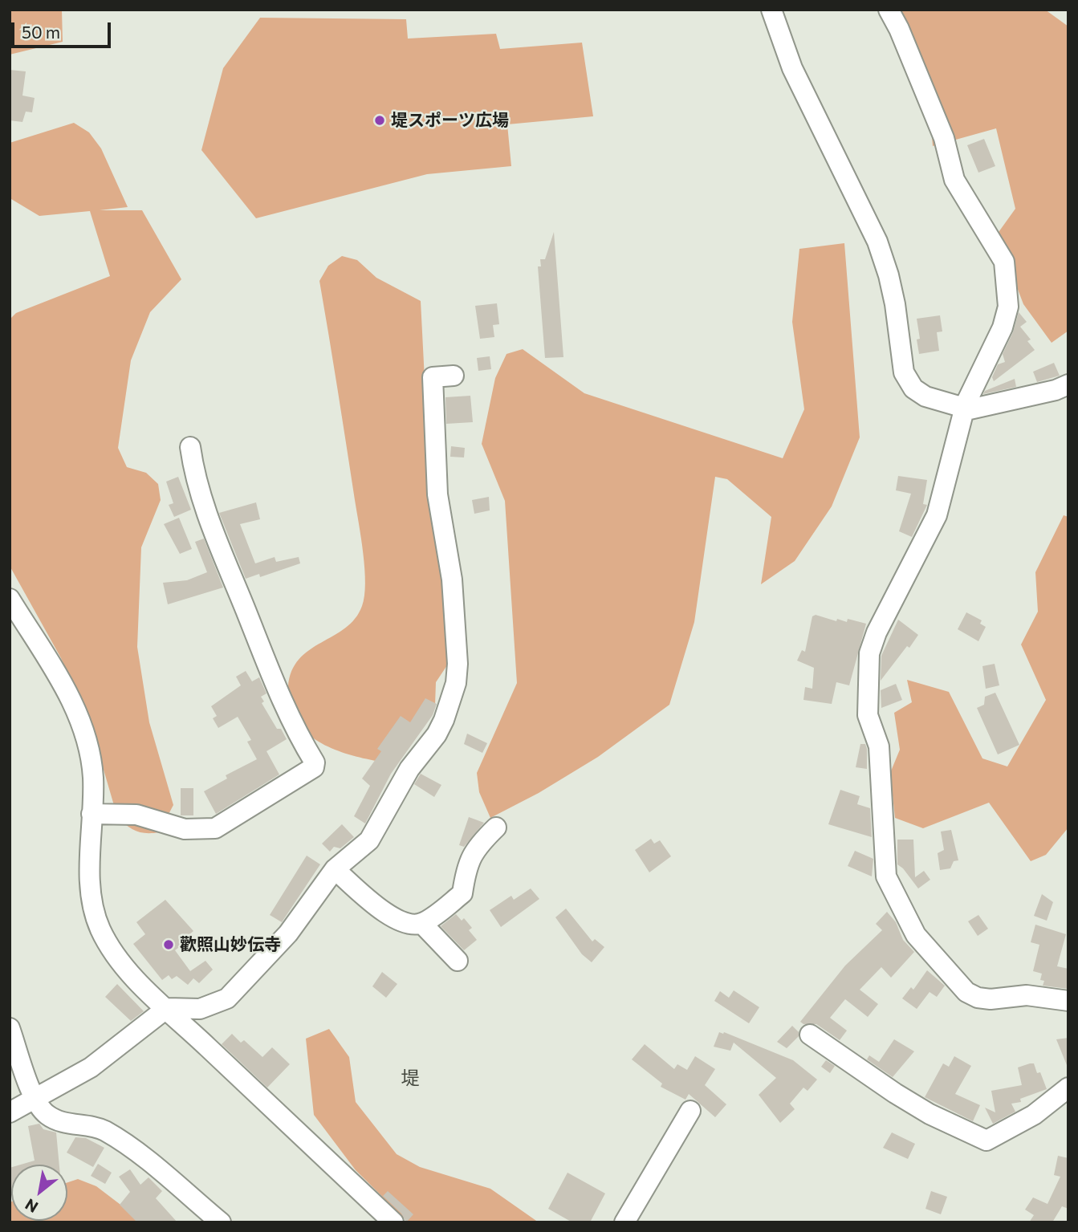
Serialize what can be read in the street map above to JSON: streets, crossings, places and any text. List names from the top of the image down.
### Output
{
  "districts": ["堤"],
  "places": ["堤スポーツ広場", "歡照山妙伝寺"],
  "scale_bar": "50 m",
  "north": "bottom left"
}
